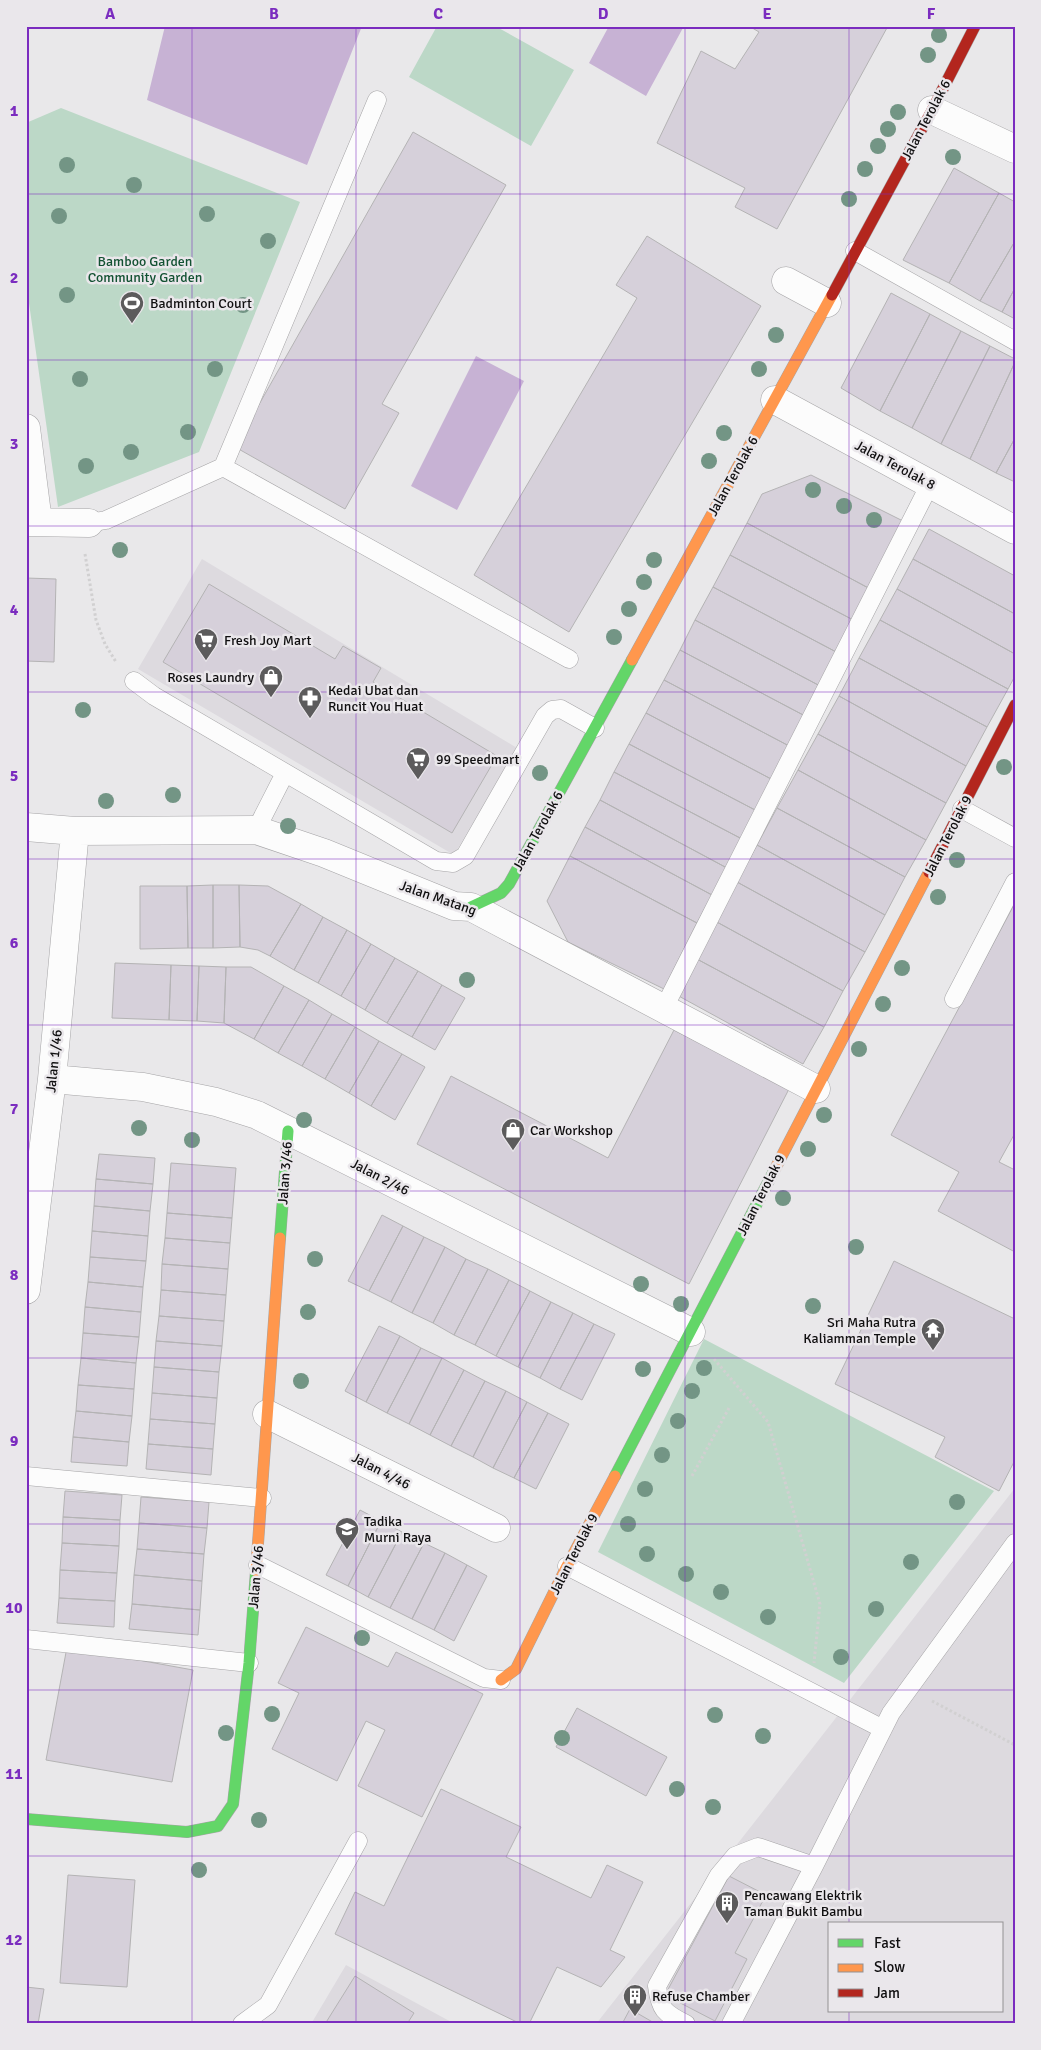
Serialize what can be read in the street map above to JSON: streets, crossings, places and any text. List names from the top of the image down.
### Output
{
  "streets": {
    "street": [
      "Jalan Terolak 6",
      "Jalan Terolak 8",
      "Jalan Terolak 9",
      "Jalan Matang",
      "Jalan 1/46",
      "Jalan 3/46",
      "Jalan 2/46",
      "Jalan 4/46"
    ]
  },
  "crossings": [
    ["Jalan Terolak 6", "Jalan Terolak 8"],
    ["Jalan Terolak 6", "Jalan Matang"],
    ["Jalan Terolak 9", "Jalan Matang"],
    ["Jalan Terolak 9", "Jalan 2/46"],
    ["Jalan Matang", "Jalan 1/46"],
    ["Jalan 1/46", "Jalan 2/46"],
    ["Jalan 3/46", "Jalan 2/46"],
    ["Jalan 3/46", "Jalan 4/46"]
  ],
  "parks": ["Bamboo Garden Community Garden"],
  "places": {
    "sports": ["Badminton Court"],
    "supermarket": ["Fresh Joy Mart", "99 Speedmart"],
    "shop": ["Roses Laundry", "Car Workshop"],
    "pharmacy": ["Kedai Ubat dan Runcit You Huat"],
    "temple": ["Sri Maha Rutra Kaliamman Temple"],
    "school or university": ["Tadika Murni Raya"],
    "building": ["Pencawang Elektrik Taman Bukit Bambu", "Refuse Chamber"]
  },
  "legend": ["Fast", "Slow", "Jam"],
  "grid": {
    "columns": [
      "A",
      "B",
      "C",
      "D",
      "E",
      "F"
    ],
    "rows": [
      "1",
      "2",
      "3",
      "4",
      "5",
      "6",
      "7",
      "8",
      "9",
      "10",
      "11",
      "12"
    ]
  }
}
